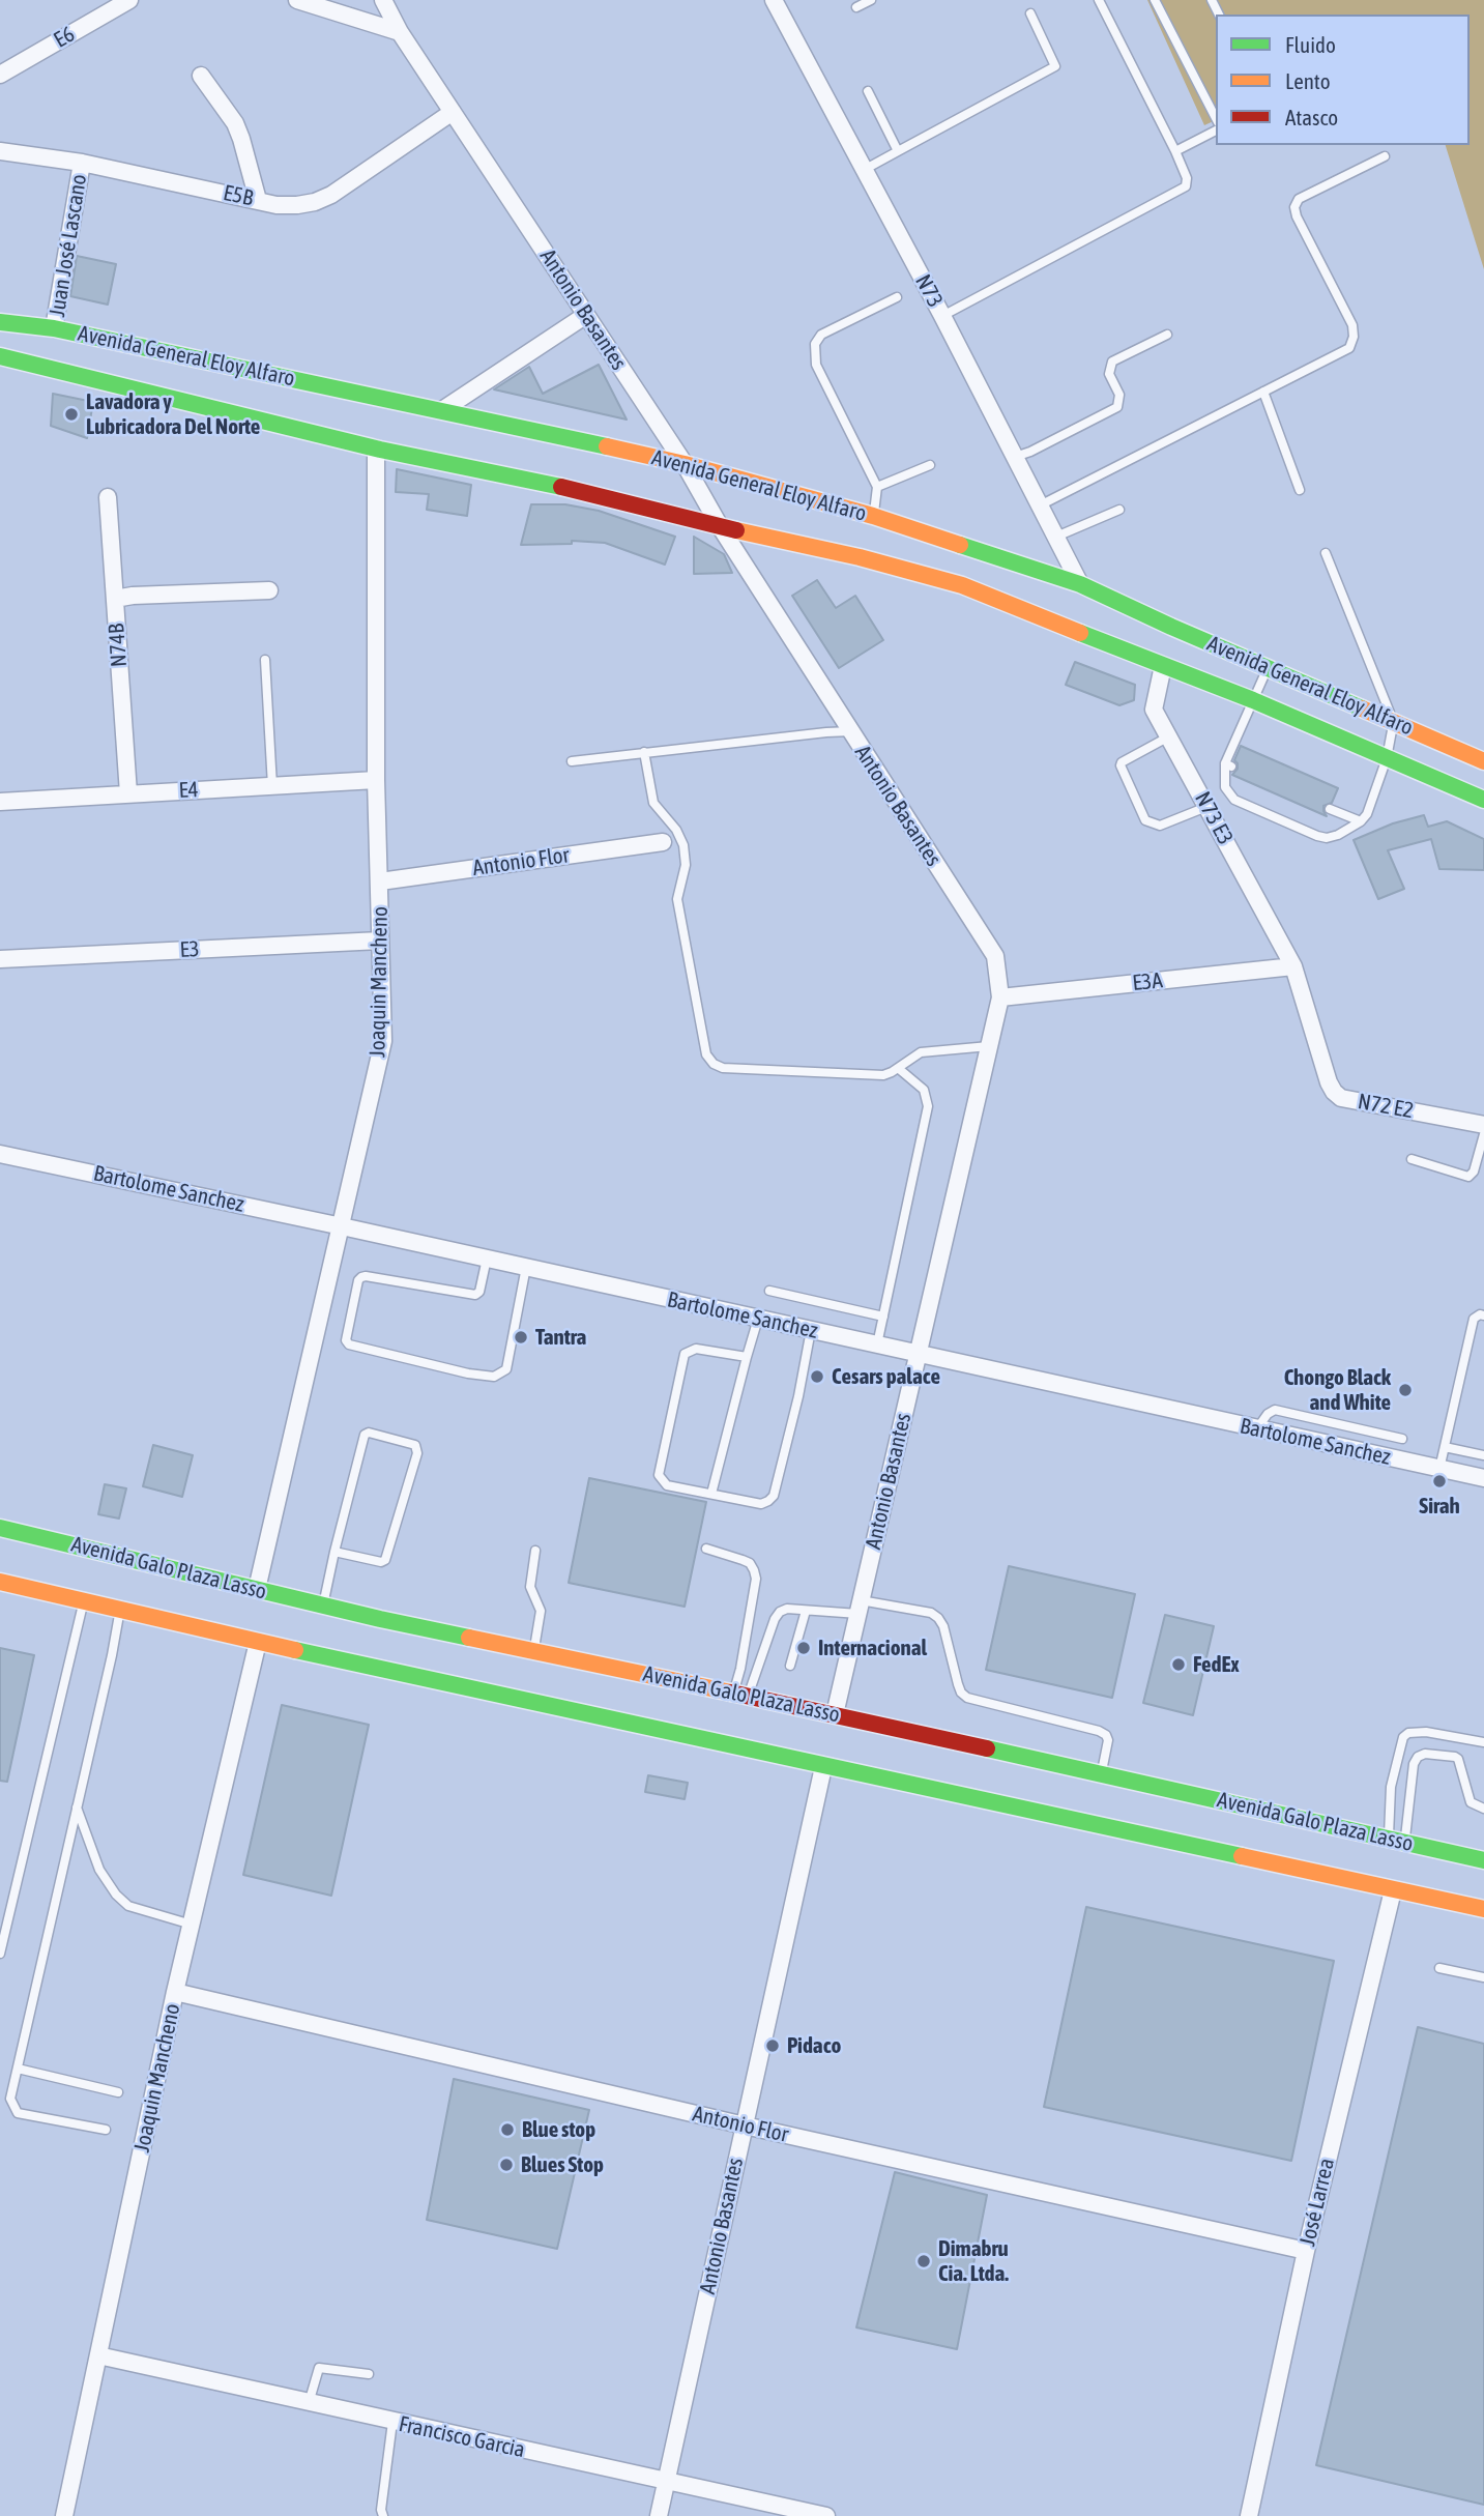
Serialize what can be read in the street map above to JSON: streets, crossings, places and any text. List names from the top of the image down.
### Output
{
  "streets": {
    "main road": ["Avenida General Eloy Alfaro", "Avenida Galo Plaza Lasso"],
    "street": [
      "E6",
      "E5B",
      "Juan José Lascano",
      "N73",
      "Antonio Basantes",
      "N74B",
      "E4",
      "N73 E3",
      "Antonio Flor",
      "E3",
      "Joaquin Mancheno",
      "E3A",
      "N72 E2",
      "Bartolome Sanchez",
      "José Larrea",
      "Francisco Garcia"
    ]
  },
  "crossings": [
    ["E5B", "Juan José Lascano"],
    ["E5B", "Antonio Basantes"],
    ["Juan José Lascano", "Avenida General Eloy Alfaro"],
    ["N73", "Avenida General Eloy Alfaro"],
    ["Antonio Basantes", "Avenida General Eloy Alfaro"],
    ["Antonio Basantes", "Antonio Flor"],
    ["Antonio Basantes", "E3A"],
    ["Antonio Basantes", "Bartolome Sanchez"],
    ["Antonio Basantes", "Avenida Galo Plaza Lasso"],
    ["Antonio Basantes", "Francisco Garcia"],
    ["Avenida General Eloy Alfaro", "N73 E3"],
    ["Avenida General Eloy Alfaro", "Joaquin Mancheno"],
    ["N74B", "E4"],
    ["E4", "Joaquin Mancheno"],
    ["N73 E3", "E3A"],
    ["N73 E3", "N72 E2"],
    ["Antonio Flor", "Joaquin Mancheno"],
    ["Antonio Flor", "José Larrea"],
    ["E3", "Joaquin Mancheno"],
    ["Joaquin Mancheno", "Bartolome Sanchez"],
    ["Joaquin Mancheno", "Avenida Galo Plaza Lasso"],
    ["Joaquin Mancheno", "Francisco Garcia"],
    ["E3A", "N72 E2"]
  ],
  "places": [
    "Lavadora y Lubricadora Del Norte",
    "Tantra",
    "Cesars palace",
    "Chongo Black and White",
    "Sirah",
    "Internacional",
    "FedEx",
    "Pidaco",
    "Blue stop",
    "Blues Stop",
    "Dimabru Cia. Ltda."
  ],
  "legend": ["Fluido", "Lento", "Atasco"]
}
